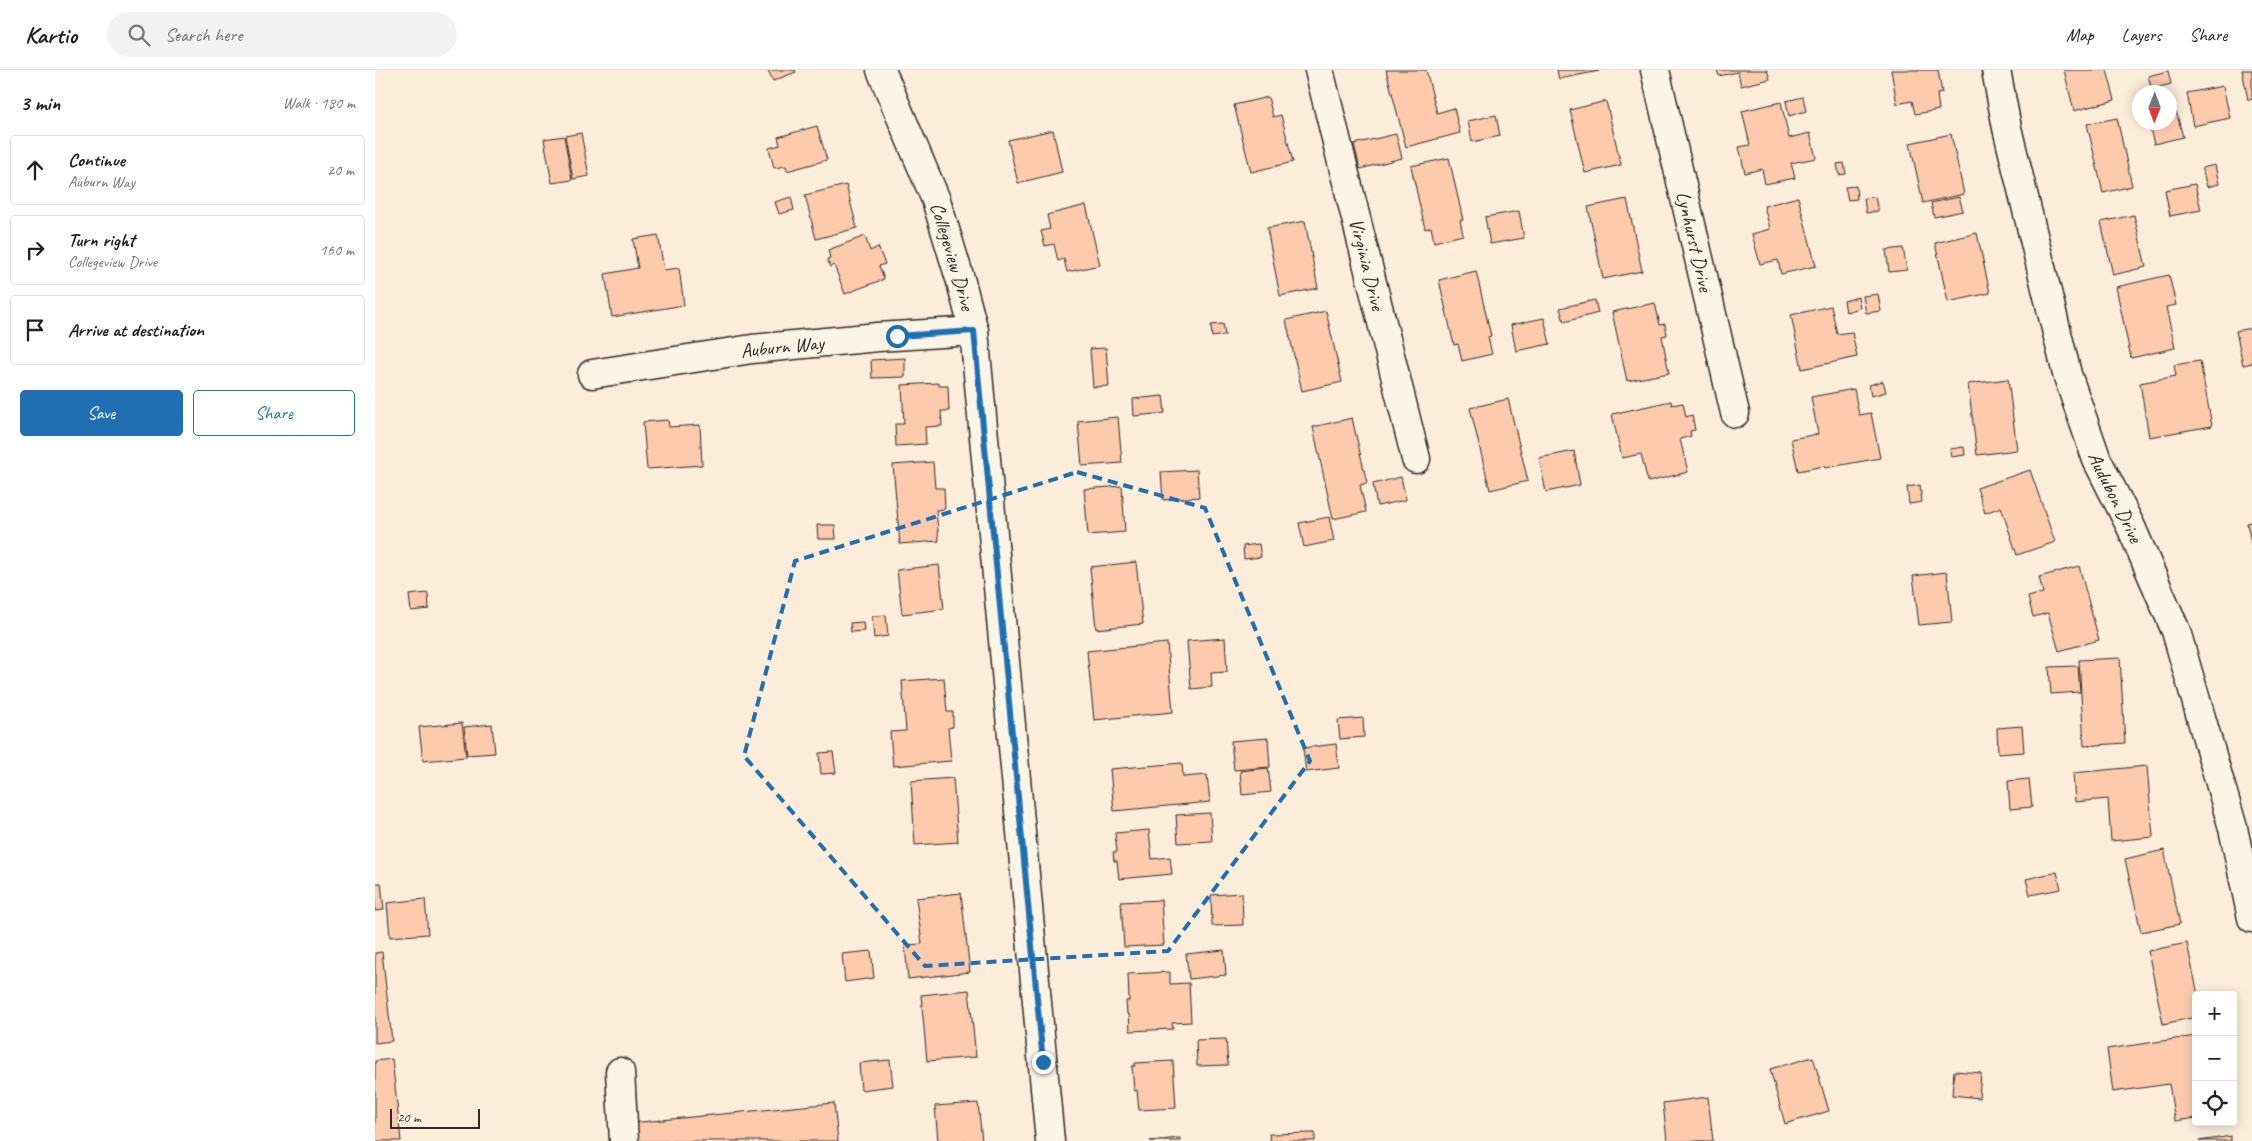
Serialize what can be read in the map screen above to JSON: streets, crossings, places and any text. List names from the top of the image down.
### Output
{
  "streets": {
    "street": [
      "Lynhurst Drive",
      "Collegeview Drive",
      "Virginia Drive",
      "Auburn Way",
      "Audubon Drive"
    ]
  },
  "crossings": [
    ["Collegeview Drive", "Auburn Way"]
  ],
  "scale_bar": "20 m",
  "north": "bottom",
  "page": {
    "header": "Kartio",
    "search": "Search here",
    "nav": ["Map", "Layers", "Share"],
    "heading": ["3 min", "Walk · 180 m"],
    "list": [
      ["Continue", "Auburn Way", "20 m"],
      ["Turn right", "Collegeview Drive", "160 m"],
      "Arrive at destination"
    ],
    "buttons": ["Save", "Share"],
    "map_buttons": ["+", "−"],
    "scale": "20 m"
  }
}
